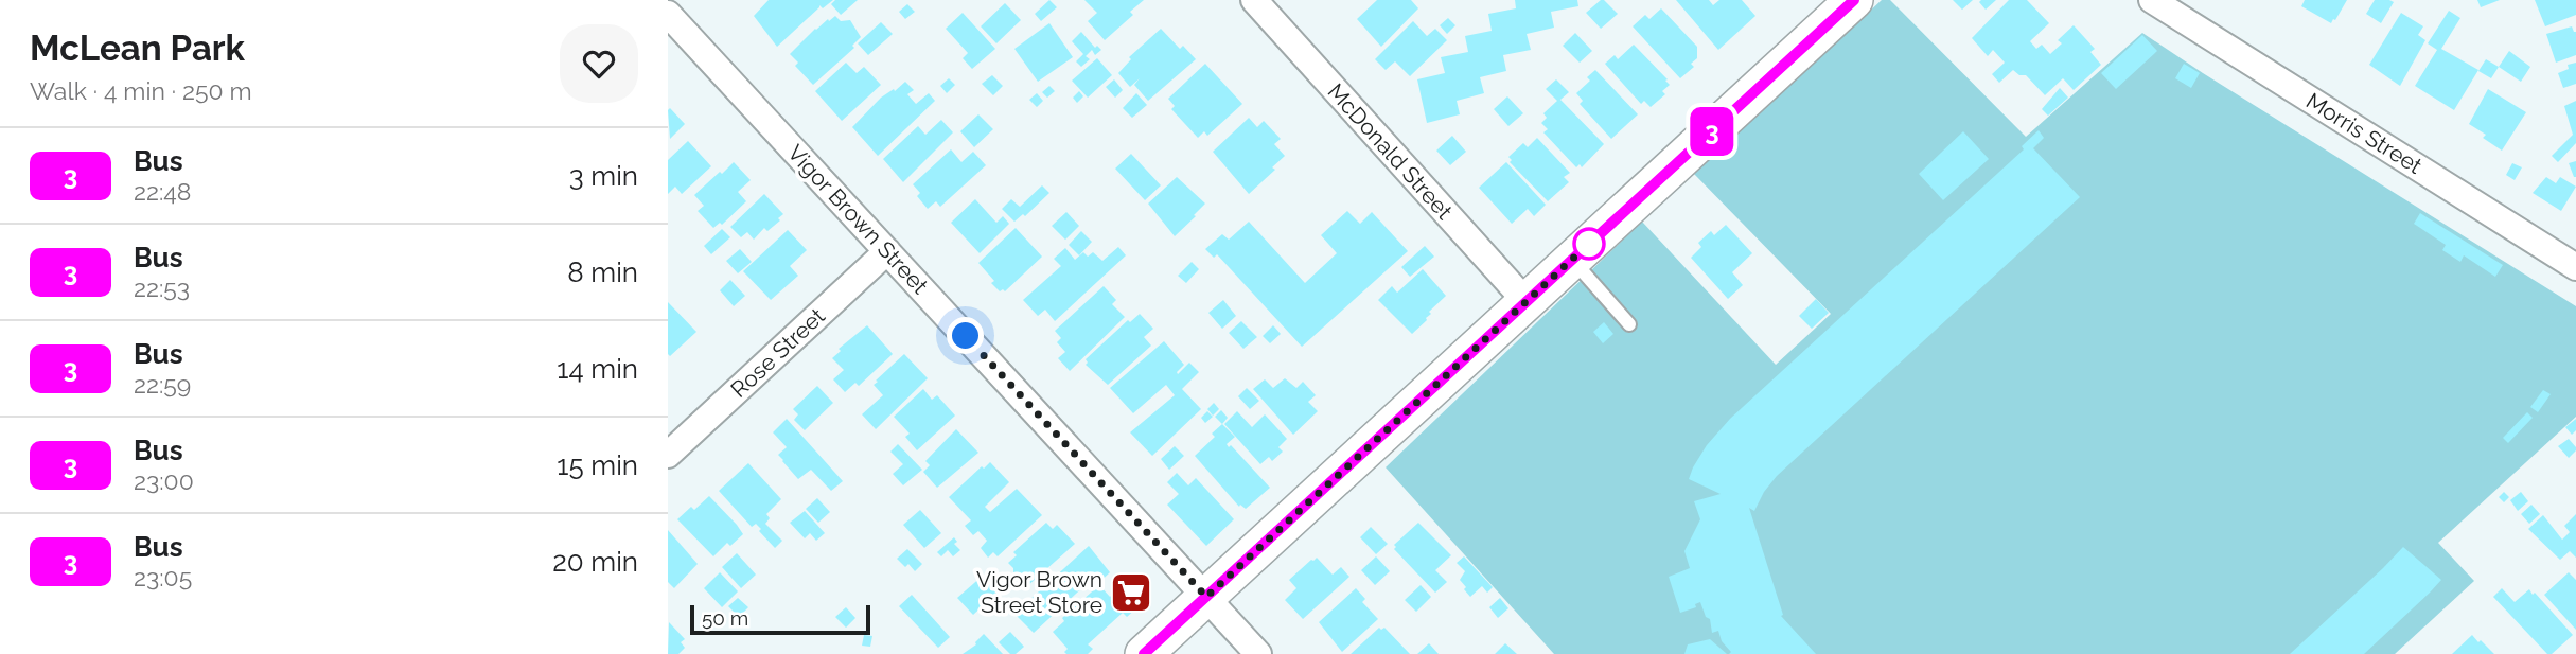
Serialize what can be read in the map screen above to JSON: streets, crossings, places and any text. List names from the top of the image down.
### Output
{
  "streets": {
    "street": [
      "Morris Street",
      "McDonald Street",
      "Vigor Brown Street",
      "Rose Street"
    ]
  },
  "crossings": [
    ["Vigor Brown Street", "Rose Street"]
  ],
  "places": {
    "supermarket": ["Vigor Brown Street Store"]
  },
  "lines": ["bus line 3"],
  "scale_bar": "50 m",
  "page": {
    "heading": ["McLean Park", "Walk · 4 min · 250 m"],
    "on_map": "3",
    "list": [
      {
        "mark": "3",
        "name": "Bus",
        "note": "22:48",
        "value": "3 min"
      },
      {
        "mark": "3",
        "name": "Bus",
        "note": "22:53",
        "value": "8 min"
      },
      {
        "mark": "3",
        "name": "Bus",
        "note": "22:59",
        "value": "14 min"
      },
      {
        "mark": "3",
        "name": "Bus",
        "note": "23:00",
        "value": "15 min"
      },
      {
        "mark": "3",
        "name": "Bus",
        "note": "23:05",
        "value": "20 min"
      }
    ],
    "scale": "50 m"
  }
}
